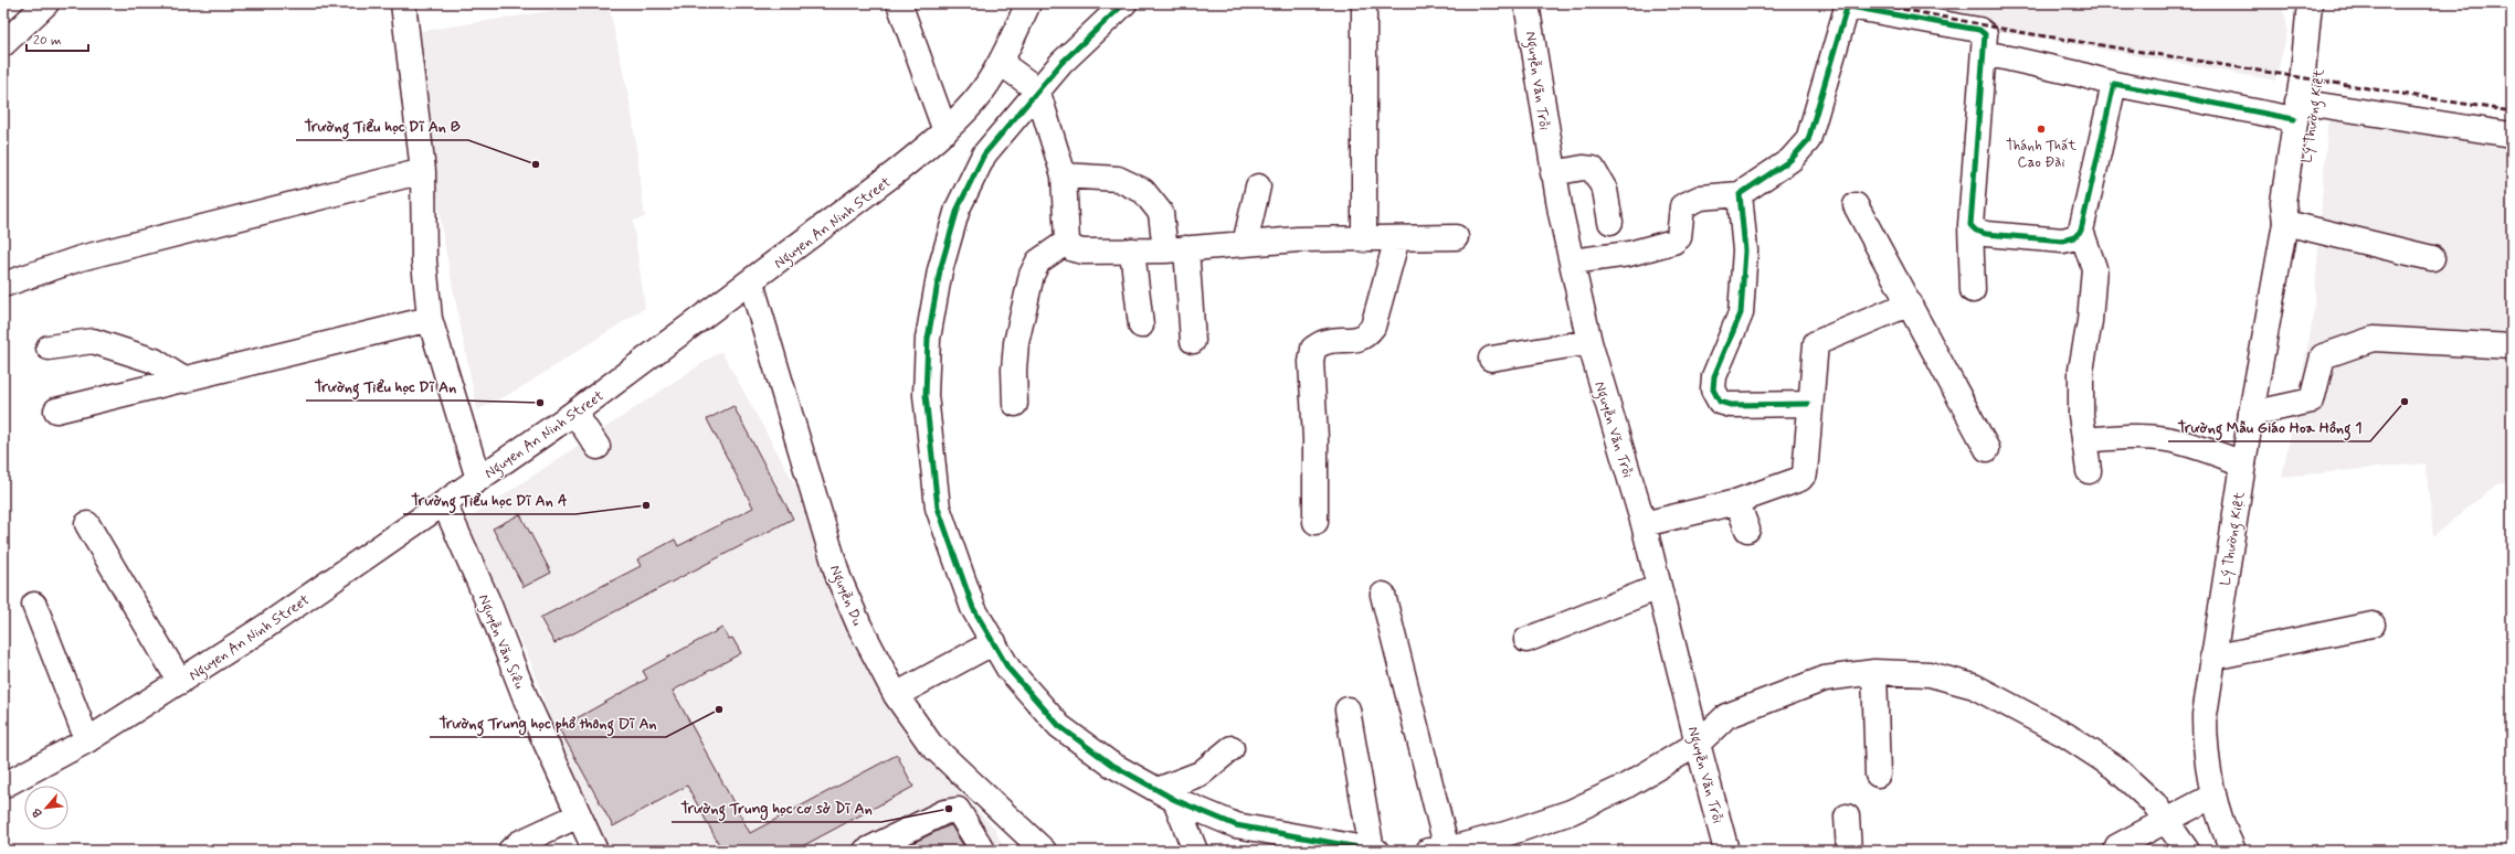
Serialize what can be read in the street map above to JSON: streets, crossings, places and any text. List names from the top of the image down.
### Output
{
  "streets": {
    "street": [
      "Nguyễn Văn Trỗi",
      "Lý Thường Kiệt",
      "Nguyen An Ninh Street",
      "Nguyễn Du",
      "Nguyễn Văn Siêu"
    ]
  },
  "crossings": [
    ["Nguyen An Ninh Street", "Nguyễn Du"],
    ["Nguyen An Ninh Street", "Nguyễn Văn Siêu"]
  ],
  "places": [
    "Thánh Thất Cao Đài",
    "Trường Tiểu học Dĩ An B",
    "Trường Mẫu Giáo Hoa Hồng 1",
    "Trường Tiểu học Dĩ An",
    "Trường Tiểu học Dĩ An A",
    "Trường Trung học phổ thông Dĩ An",
    "Trường Trung học cơ sở Dĩ An"
  ],
  "scale_bar": "20 m",
  "north": "bottom left"
}
